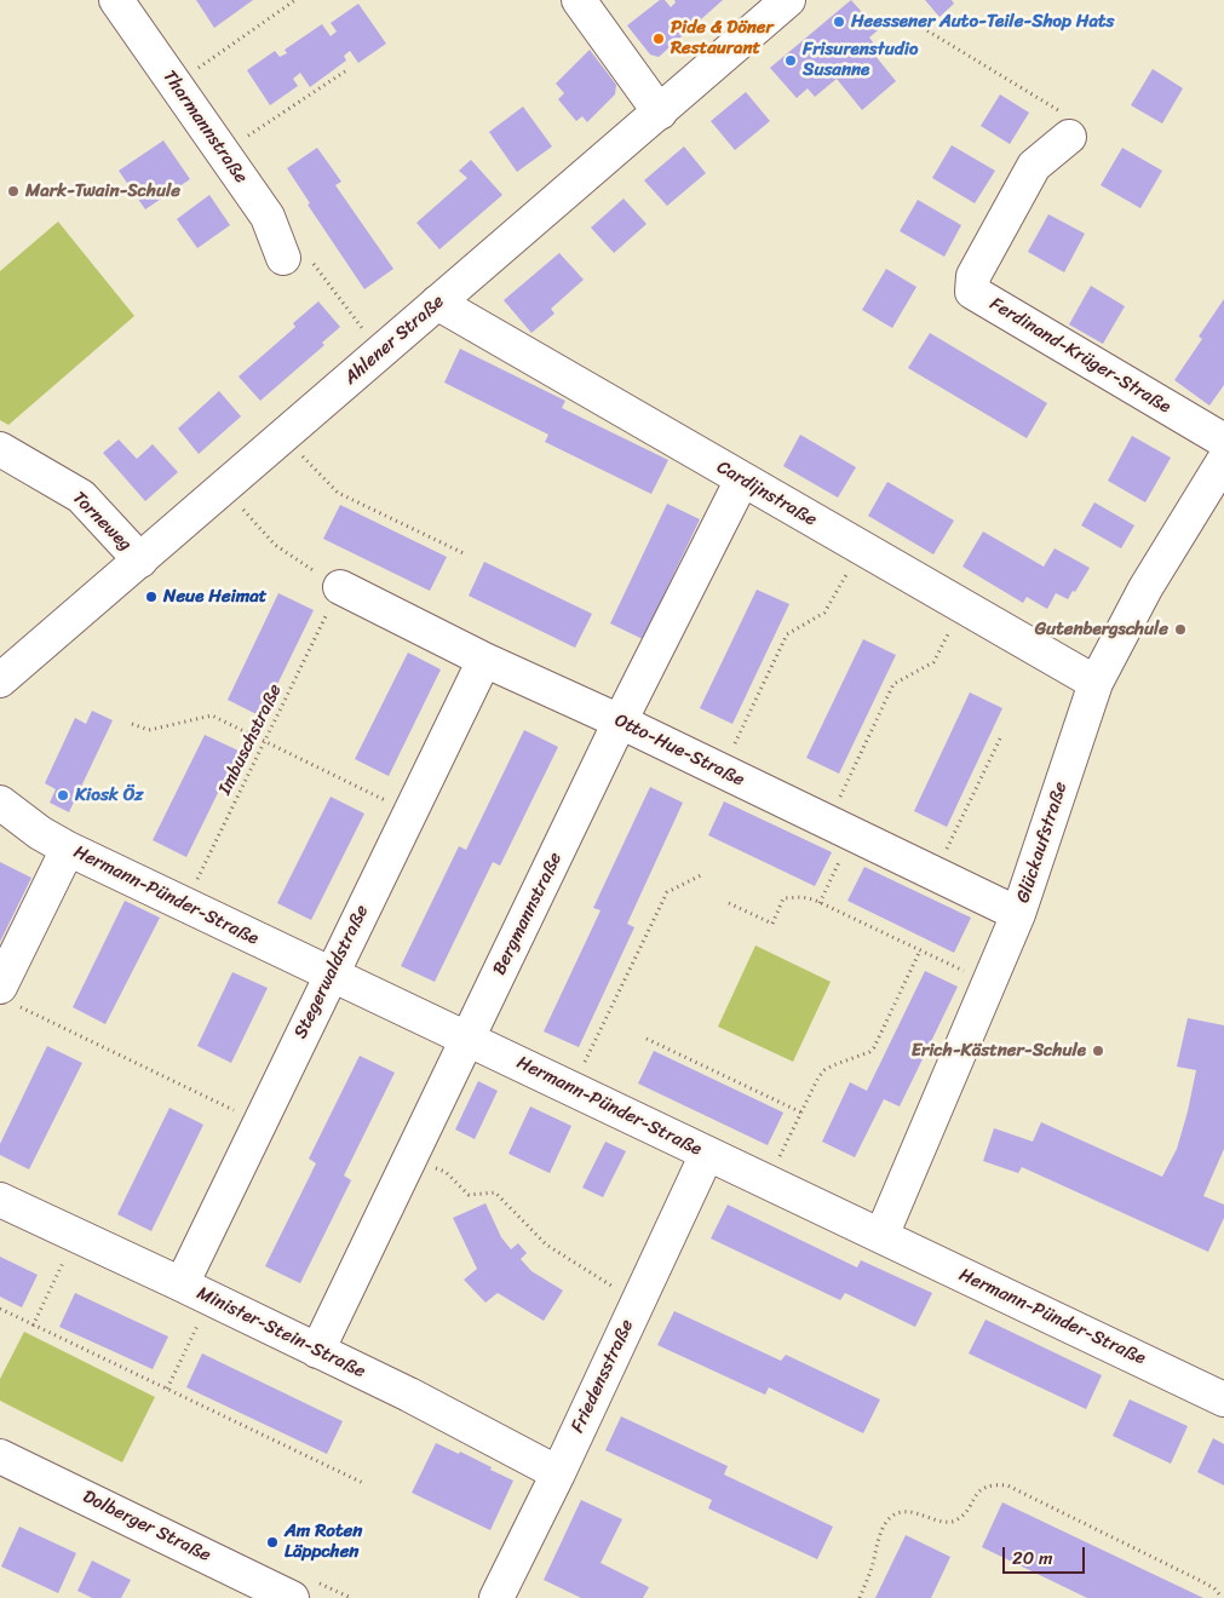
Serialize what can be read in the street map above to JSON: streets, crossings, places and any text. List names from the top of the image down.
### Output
{
  "streets": {
    "street": [
      "Tharmannstraße",
      "Ahlener Straße",
      "Ferdinand-Krüger-Straße",
      "Cardijnstraße",
      "Torneweg",
      "Otto-Hue-Straße",
      "Glückaufstraße",
      "Hermann-Pünder-Straße",
      "Bergmannstraße",
      "Stegerwaldstraße",
      "Minister-Stein-Straße",
      "Friedensstraße",
      "Dolberger Straße"
    ],
    "path": ["Imbuschstraße"]
  },
  "crossings": [
    ["Ahlener Straße", "Cardijnstraße"],
    ["Ahlener Straße", "Torneweg"],
    ["Cardijnstraße", "Glückaufstraße"],
    ["Cardijnstraße", "Bergmannstraße"],
    ["Imbuschstraße", "Otto-Hue-Straße"],
    ["Imbuschstraße", "Hermann-Pünder-Straße"],
    ["Otto-Hue-Straße", "Glückaufstraße"],
    ["Otto-Hue-Straße", "Bergmannstraße"],
    ["Otto-Hue-Straße", "Stegerwaldstraße"],
    ["Glückaufstraße", "Hermann-Pünder-Straße"],
    ["Hermann-Pünder-Straße", "Bergmannstraße"],
    ["Hermann-Pünder-Straße", "Stegerwaldstraße"],
    ["Hermann-Pünder-Straße", "Friedensstraße"],
    ["Bergmannstraße", "Minister-Stein-Straße"],
    ["Stegerwaldstraße", "Minister-Stein-Straße"],
    ["Minister-Stein-Straße", "Friedensstraße"]
  ],
  "places": [
    "Heessener Auto-Teile-Shop Hats",
    "Pide & Döner Restaurant",
    "Frisurenstudio Susanne",
    "Mark-Twain-Schule",
    "Neue Heimat",
    "Gutenbergschule",
    "Kiosk Öz",
    "Erich-Kästner-Schule",
    "Am Roten Läppchen"
  ],
  "scale_bar": "20 m"
}
